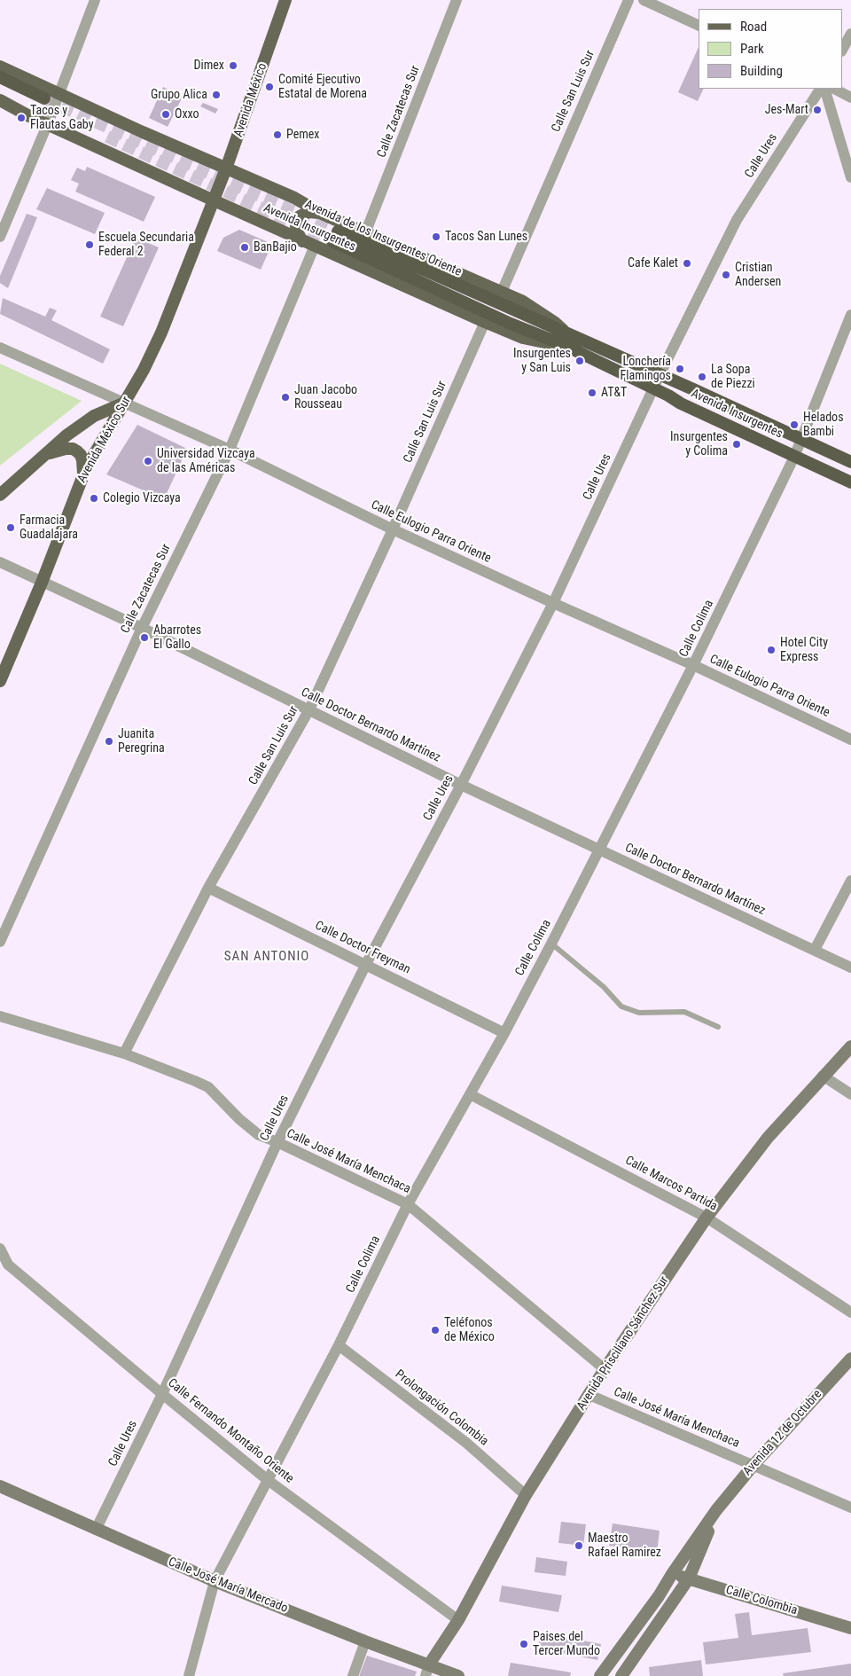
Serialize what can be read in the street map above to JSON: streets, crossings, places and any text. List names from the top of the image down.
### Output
{
  "streets": {
    "highway": ["Avenida Insurgentes"],
    "main road": [
      "Avenida México",
      "Avenida de los Insurgentes Oriente",
      "Avenida México Sur",
      "Avenida Prisciliano Sánchez Sur",
      "Avenida 12 de Octubre",
      "Calle José María Mercado",
      "Calle Colombia"
    ],
    "street": [
      "Calle San Luis Sur",
      "Calle Zacatecas Sur",
      "Calle Ures",
      "Calle Eulogio Parra Oriente",
      "Calle Colima",
      "Calle Doctor Bernardo Martínez",
      "Calle Doctor Freyman",
      "Calle José María Menchaca",
      "Calle Marcos Partida",
      "Prolongación Colombia",
      "Calle Fernando Montaño Oriente"
    ]
  },
  "crossings": [
    ["Calle San Luis Sur", "Avenida Insurgentes"],
    ["Calle San Luis Sur", "Avenida de los Insurgentes Oriente"],
    ["Calle San Luis Sur", "Calle Eulogio Parra Oriente"],
    ["Calle San Luis Sur", "Calle Doctor Bernardo Martínez"],
    ["Calle San Luis Sur", "Calle Doctor Freyman"],
    ["Calle San Luis Sur", "Calle José María Menchaca"],
    ["Avenida México", "Avenida Insurgentes"],
    ["Avenida México", "Avenida de los Insurgentes Oriente"],
    ["Avenida México", "Avenida México Sur"],
    ["Calle Zacatecas Sur", "Avenida Insurgentes"],
    ["Calle Zacatecas Sur", "Avenida de los Insurgentes Oriente"],
    ["Calle Zacatecas Sur", "Calle Eulogio Parra Oriente"],
    ["Calle Zacatecas Sur", "Calle Doctor Bernardo Martínez"],
    ["Calle Ures", "Avenida Insurgentes"],
    ["Calle Ures", "Calle Eulogio Parra Oriente"],
    ["Calle Ures", "Calle Doctor Bernardo Martínez"],
    ["Calle Ures", "Calle Doctor Freyman"],
    ["Calle Ures", "Calle José María Menchaca"],
    ["Calle Ures", "Calle Fernando Montaño Oriente"],
    ["Calle Ures", "Calle José María Mercado"],
    ["Avenida Insurgentes", "Avenida de los Insurgentes Oriente"],
    ["Avenida Insurgentes", "Avenida México Sur"],
    ["Avenida Insurgentes", "Calle Colima"],
    ["Avenida México Sur", "Calle Eulogio Parra Oriente"],
    ["Avenida México Sur", "Calle Doctor Bernardo Martínez"],
    ["Calle Eulogio Parra Oriente", "Calle Colima"],
    ["Calle Colima", "Calle Doctor Bernardo Martínez"],
    ["Calle Colima", "Calle Doctor Freyman"],
    ["Calle Colima", "Calle José María Menchaca"],
    ["Calle Colima", "Calle Marcos Partida"],
    ["Calle Colima", "Prolongación Colombia"],
    ["Calle Colima", "Calle Fernando Montaño Oriente"],
    ["Calle Colima", "Calle José María Mercado"],
    ["Calle José María Menchaca", "Avenida Prisciliano Sánchez Sur"],
    ["Calle José María Menchaca", "Avenida 12 de Octubre"],
    ["Calle Marcos Partida", "Avenida Prisciliano Sánchez Sur"],
    ["Avenida Prisciliano Sánchez Sur", "Prolongación Colombia"],
    ["Avenida Prisciliano Sánchez Sur", "Calle Fernando Montaño Oriente"],
    ["Avenida Prisciliano Sánchez Sur", "Calle José María Mercado"],
    ["Avenida 12 de Octubre", "Calle Colombia"]
  ],
  "districts": ["SAN ANTONIO"],
  "places": [
    "Dimex",
    "Comité Ejecutivo Estatal de Morena",
    "Grupo Alica",
    "Jes-Mart",
    "Oxxo",
    "Tacos y Flautas Gaby",
    "Pemex",
    "Tacos San Lunes",
    "Escuela Secundaria Federal 2",
    "BanBajio",
    "Cafe Kalet",
    "Cristian Andersen",
    "Insurgentes y San Luis",
    "Lonchería Flamingos",
    "La Sopa de Piezzi",
    "AT&T",
    "Juan Jacobo Rousseau",
    "Helados Bambi",
    "Insurgentes y Colima",
    "Universidad Vizcaya de las Américas",
    "Colegio Vizcaya",
    "Farmacia Guadalajara",
    "Abarrotes El Gallo",
    "Hotel City Express",
    "Juanita Peregrina",
    "Teléfonos de México",
    "Maestro Rafael Ramirez",
    "Paises del Tercer Mundo"
  ],
  "legend": ["Road", "Park", "Building"]
}
